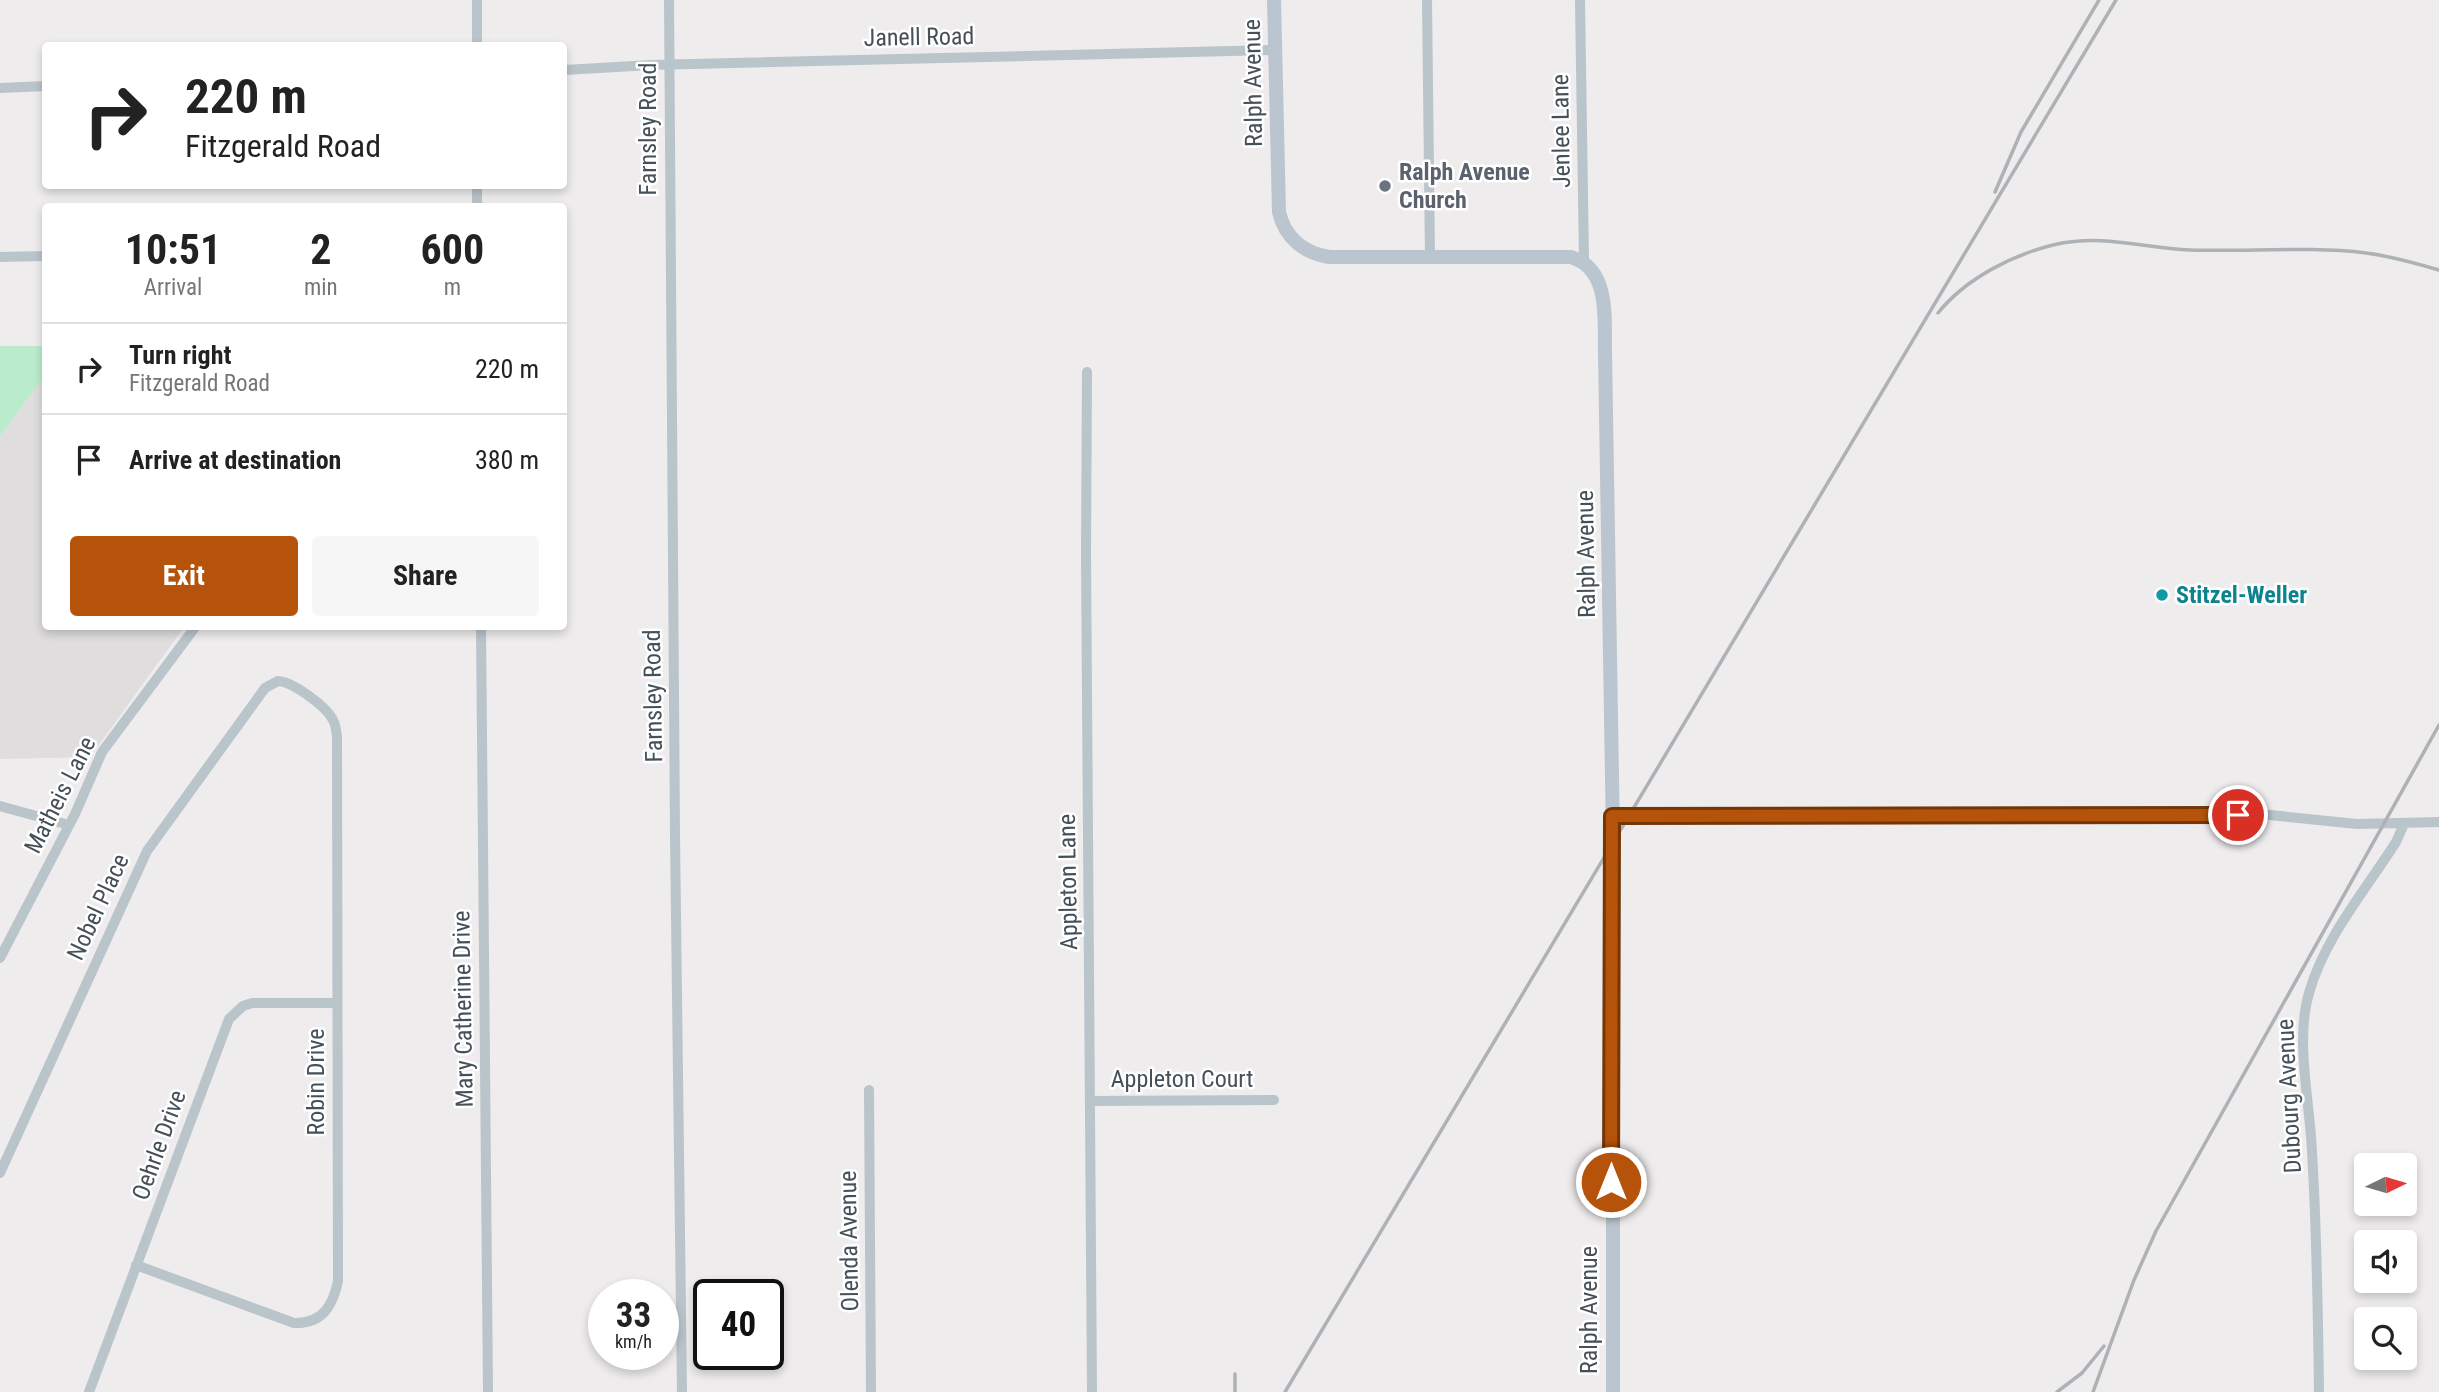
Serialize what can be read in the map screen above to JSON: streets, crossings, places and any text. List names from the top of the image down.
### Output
{
  "streets": {
    "street": [
      "Janell Road",
      "Ralph Avenue",
      "Farnsley Road",
      "Jenlee Lane",
      "Matheis Lane",
      "Appleton Lane",
      "Nobel Place",
      "Mary Catherine Drive",
      "Appleton Court",
      "Robin Drive",
      "Dubourg Avenue",
      "Oehrle Drive",
      "Olenda Avenue"
    ]
  },
  "crossings": [
    ["Janell Road", "Ralph Avenue"],
    ["Janell Road", "Farnsley Road"],
    ["Ralph Avenue", "Jenlee Lane"],
    ["Appleton Lane", "Appleton Court"],
    ["Nobel Place", "Robin Drive"],
    ["Robin Drive", "Oehrle Drive"]
  ],
  "places": ["Ralph Avenue Church", "Stitzel-Weller"],
  "north": "right",
  "page": {
    "turn": ["220 m", "Fitzgerald Road"],
    "eta": [
      "10:51",
      "Arrival",
      "2",
      "min",
      "600",
      "m"
    ],
    "list": [
      {
        "name": "Turn right",
        "note": "Fitzgerald Road",
        "value": "220 m"
      },
      {
        "name": "Arrive at destination",
        "value": "380 m"
      }
    ],
    "buttons": ["Exit", "Share"],
    "speed": "33 km/h",
    "limit": "40"
  }
}
